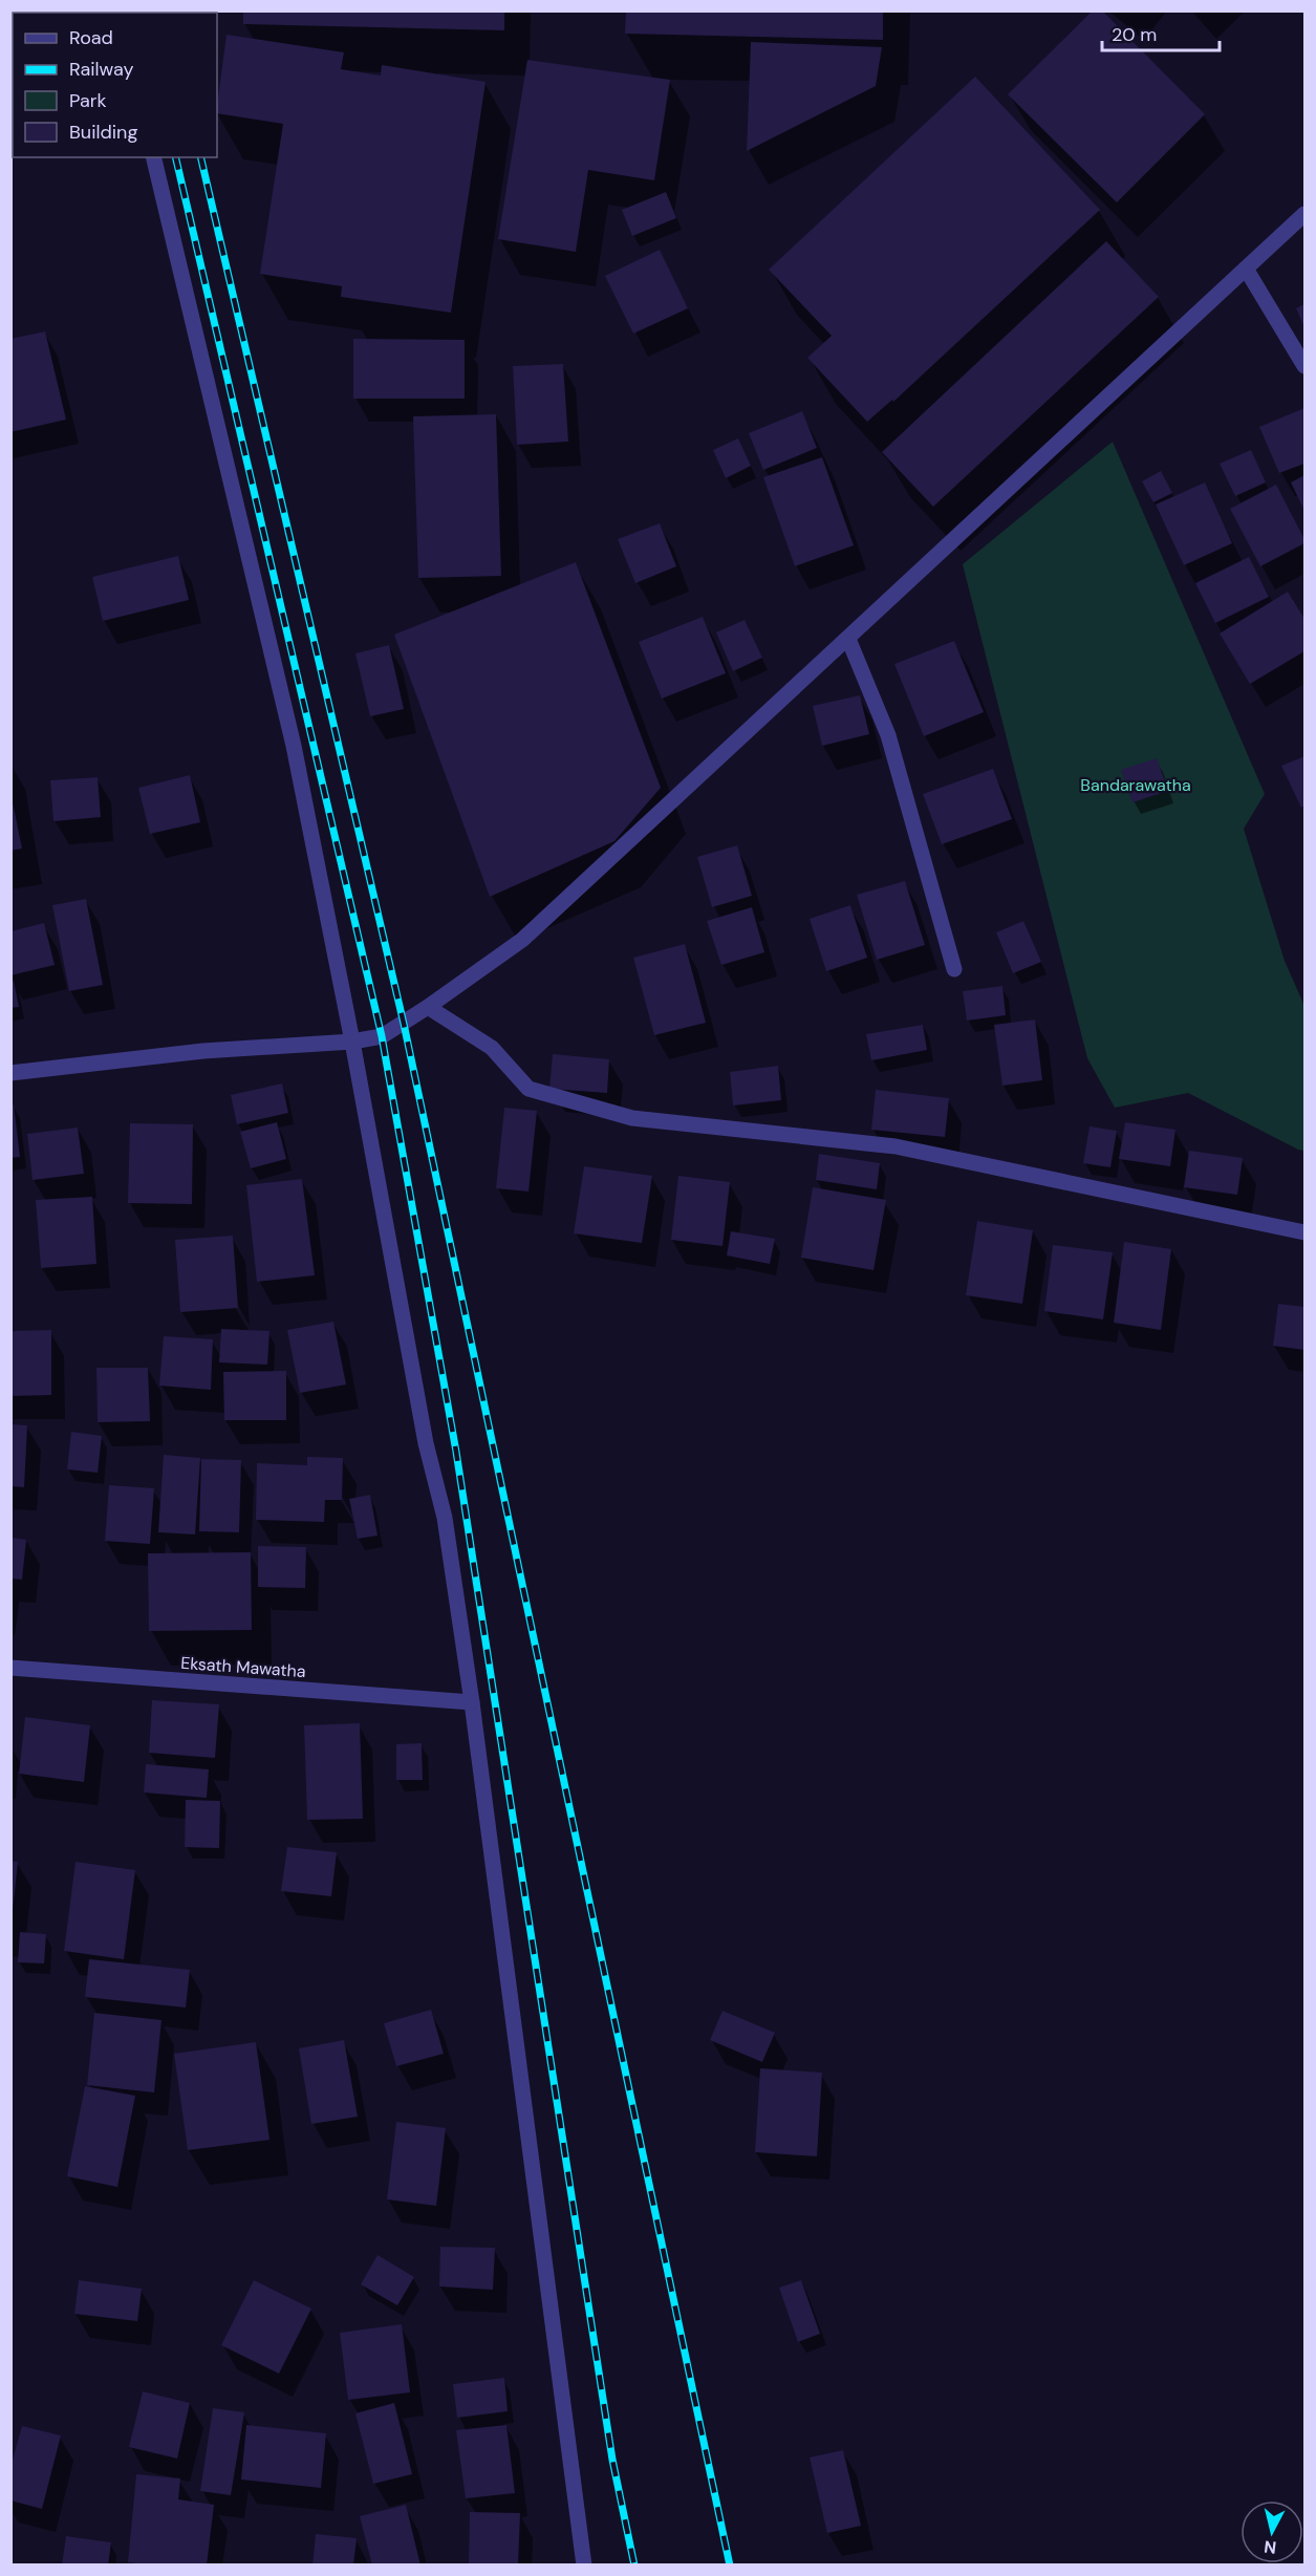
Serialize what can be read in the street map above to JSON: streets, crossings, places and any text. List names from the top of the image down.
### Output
{
  "streets": {
    "street": ["Eksath Mawatha"]
  },
  "parks": ["Bandarawatha"],
  "legend": [
    "Road",
    "Railway",
    "Park",
    "Building"
  ],
  "scale_bar": "20 m",
  "north": "bottom"
}
